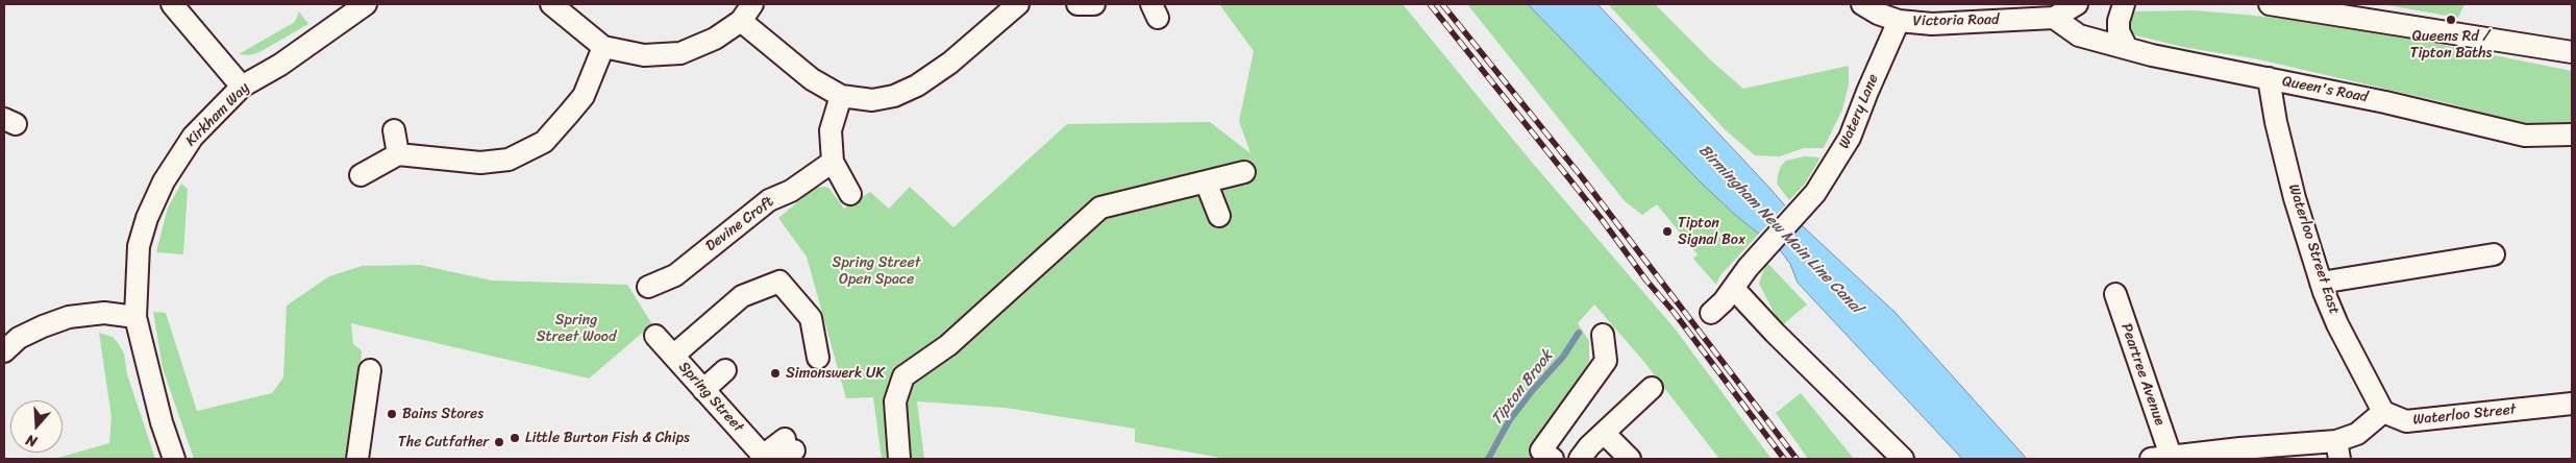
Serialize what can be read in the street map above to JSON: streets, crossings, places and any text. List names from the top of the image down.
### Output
{
  "streets": {
    "street": [
      "Victoria Road",
      "Queen's Road",
      "Watery Lane",
      "Kirkham Way",
      "Devine Croft",
      "Waterloo Street East",
      "Peartree Avenue",
      "Spring Street",
      "Waterloo Street"
    ]
  },
  "crossings": [
    ["Victoria Road", "Queen's Road"],
    ["Victoria Road", "Watery Lane"],
    ["Queen's Road", "Waterloo Street East"],
    ["Waterloo Street East", "Waterloo Street"]
  ],
  "water": ["Birmingham New Main Line Canal", "Tipton Brook"],
  "parks": ["Spring Street Open Space", "Spring Street Wood"],
  "places": [
    "Queens Rd / Tipton Baths",
    "Tipton Signal Box",
    "Simonswerk UK",
    "Bains Stores",
    "Little Burton Fish & Chips",
    "The Cutfather"
  ],
  "north": "bottom"
}
